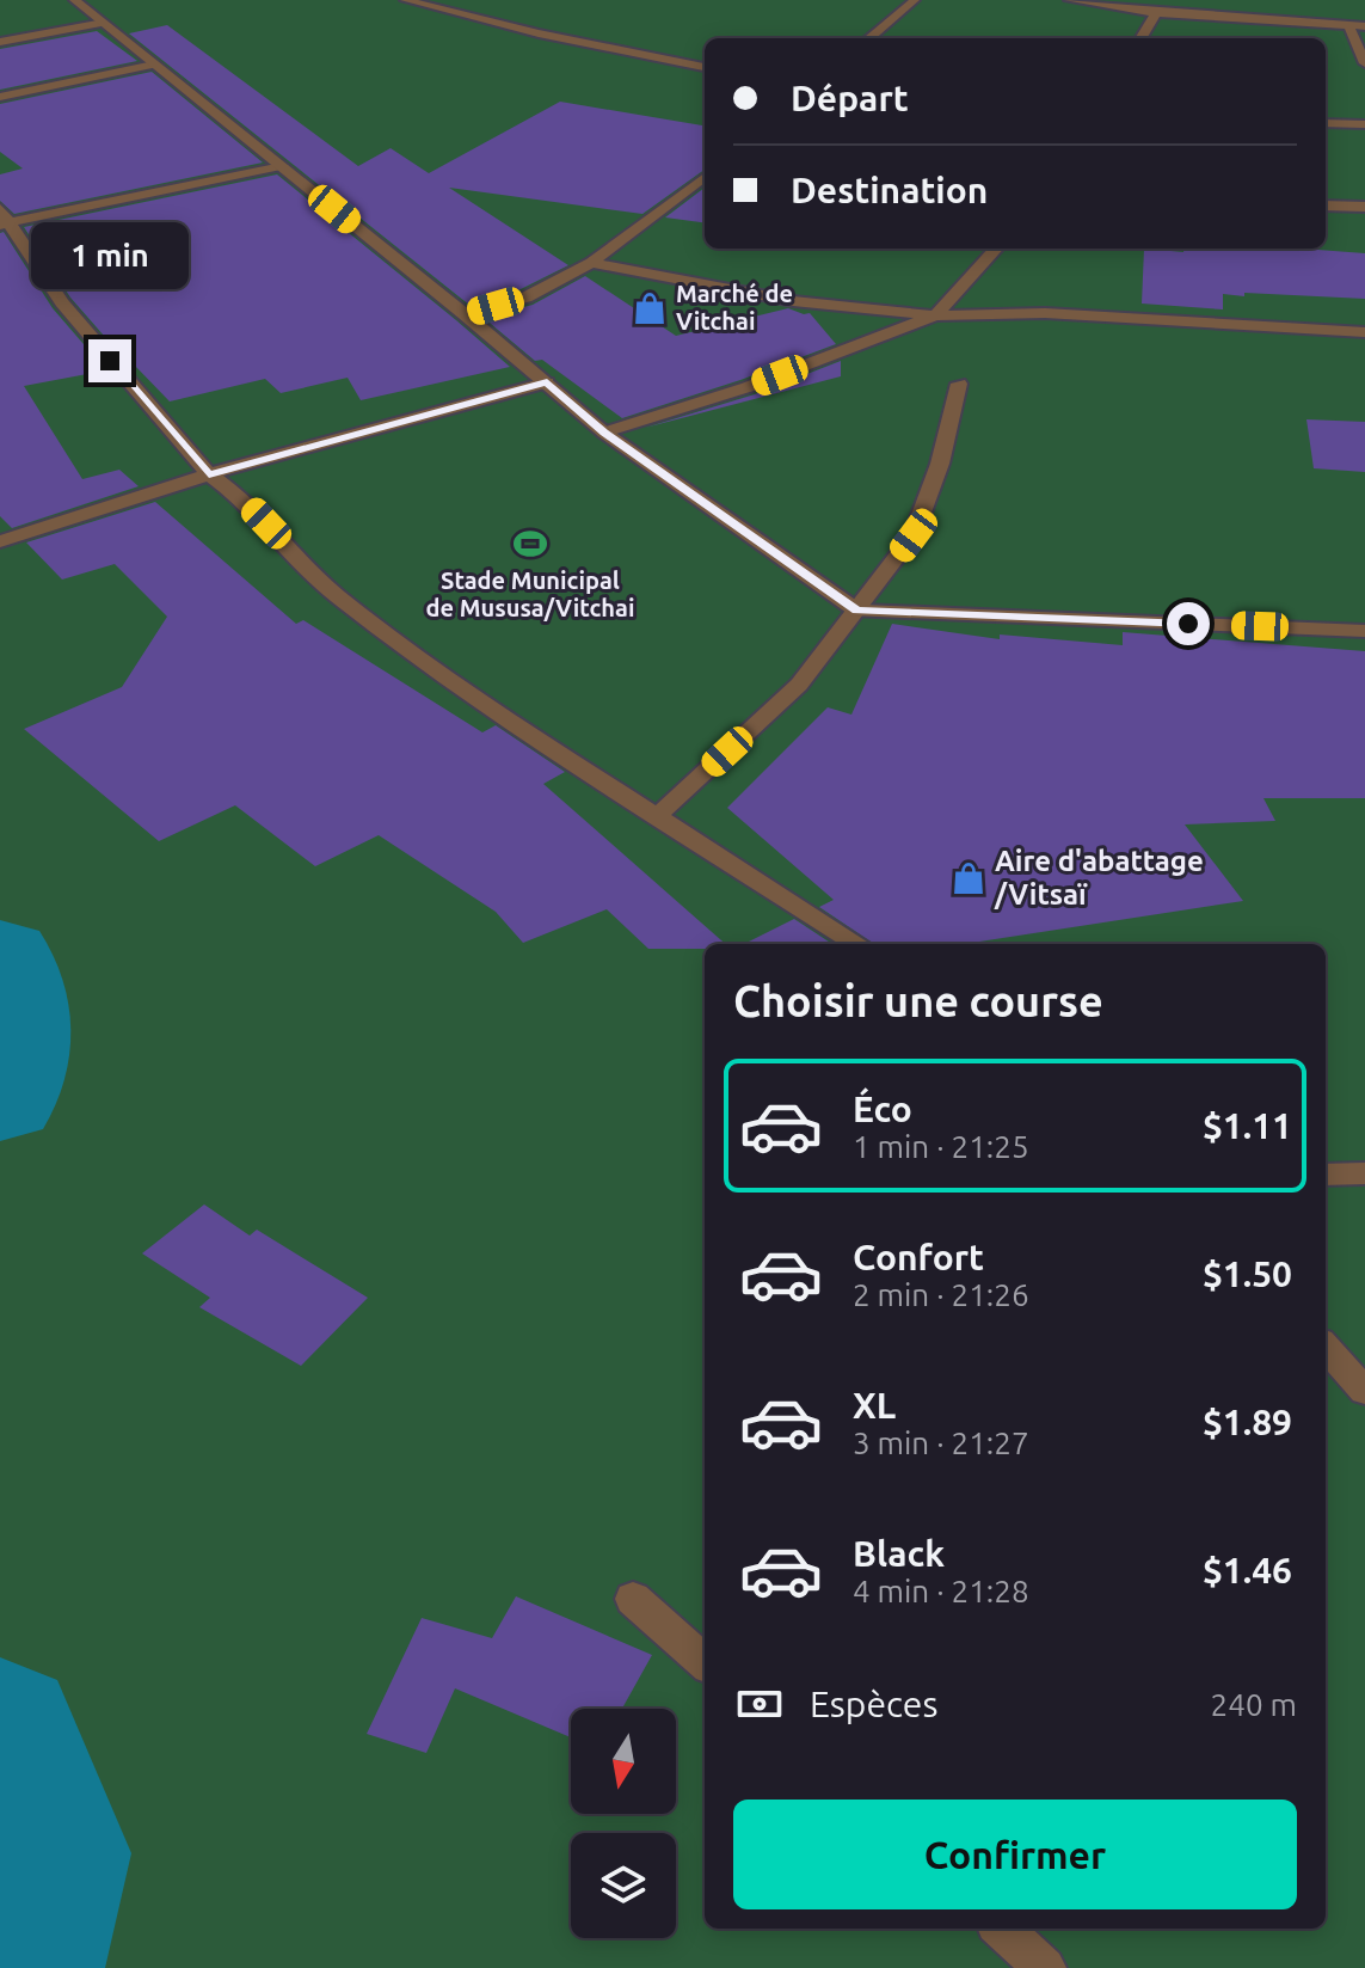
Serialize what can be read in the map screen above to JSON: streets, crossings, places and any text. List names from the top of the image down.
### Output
{
  "places": {
    "shop": ["Marché de Vitchai", "Aire d'abattage /Vitsaï"],
    "sports": ["Stade Municipal de Mususa/Vitchai"]
  },
  "north": "bottom",
  "page": {
    "banner": ["Départ", "Destination"],
    "bubble": "1 min",
    "heading": "Choisir une course",
    "list": [
      {
        "name": "Éco",
        "note": "1 min · 21:25",
        "value": "$1.11"
      },
      {
        "name": "Confort",
        "note": "2 min · 21:26",
        "value": "$1.50"
      },
      {
        "name": "XL",
        "note": "3 min · 21:27",
        "value": "$1.89"
      },
      {
        "name": "Black",
        "note": "4 min · 21:28",
        "value": "$1.46"
      }
    ],
    "pay": ["Espèces", "240 m"],
    "buttons": "Confirmer"
  }
}
